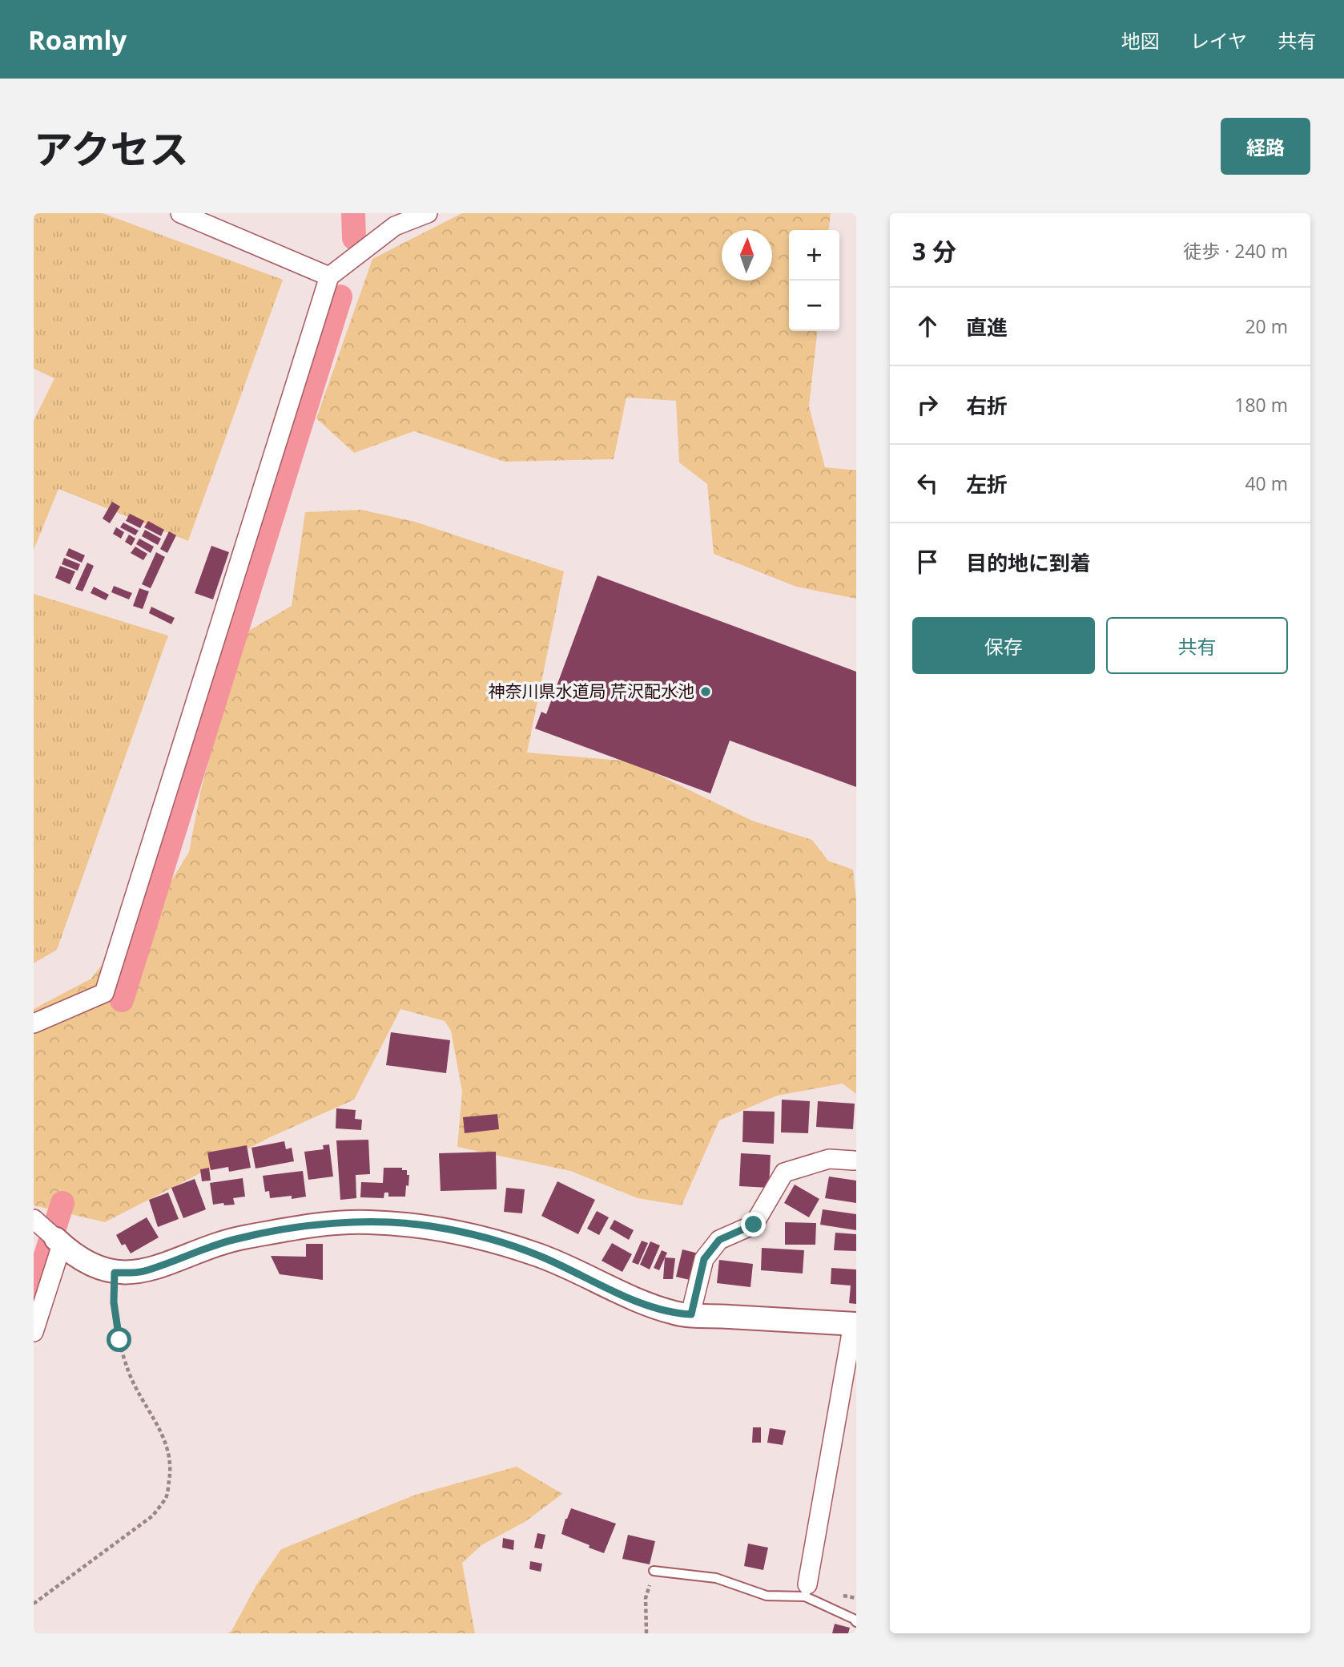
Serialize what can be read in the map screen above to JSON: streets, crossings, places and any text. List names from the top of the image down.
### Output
{
  "places": ["神奈川県水道局 芹沢配水池"],
  "north": "top",
  "page": {
    "header": "Roamly",
    "nav": ["地図", "レイヤ", "共有"],
    "title": "アクセス",
    "buttons": [
      "経路",
      ["保存", "共有"]
    ],
    "heading": ["3 分", "徒歩 · 240 m"],
    "map_buttons": ["+", "−"],
    "list": [
      ["直進", "20 m"],
      ["右折", "180 m"],
      ["左折", "40 m"],
      "目的地に到着"
    ]
  }
}
